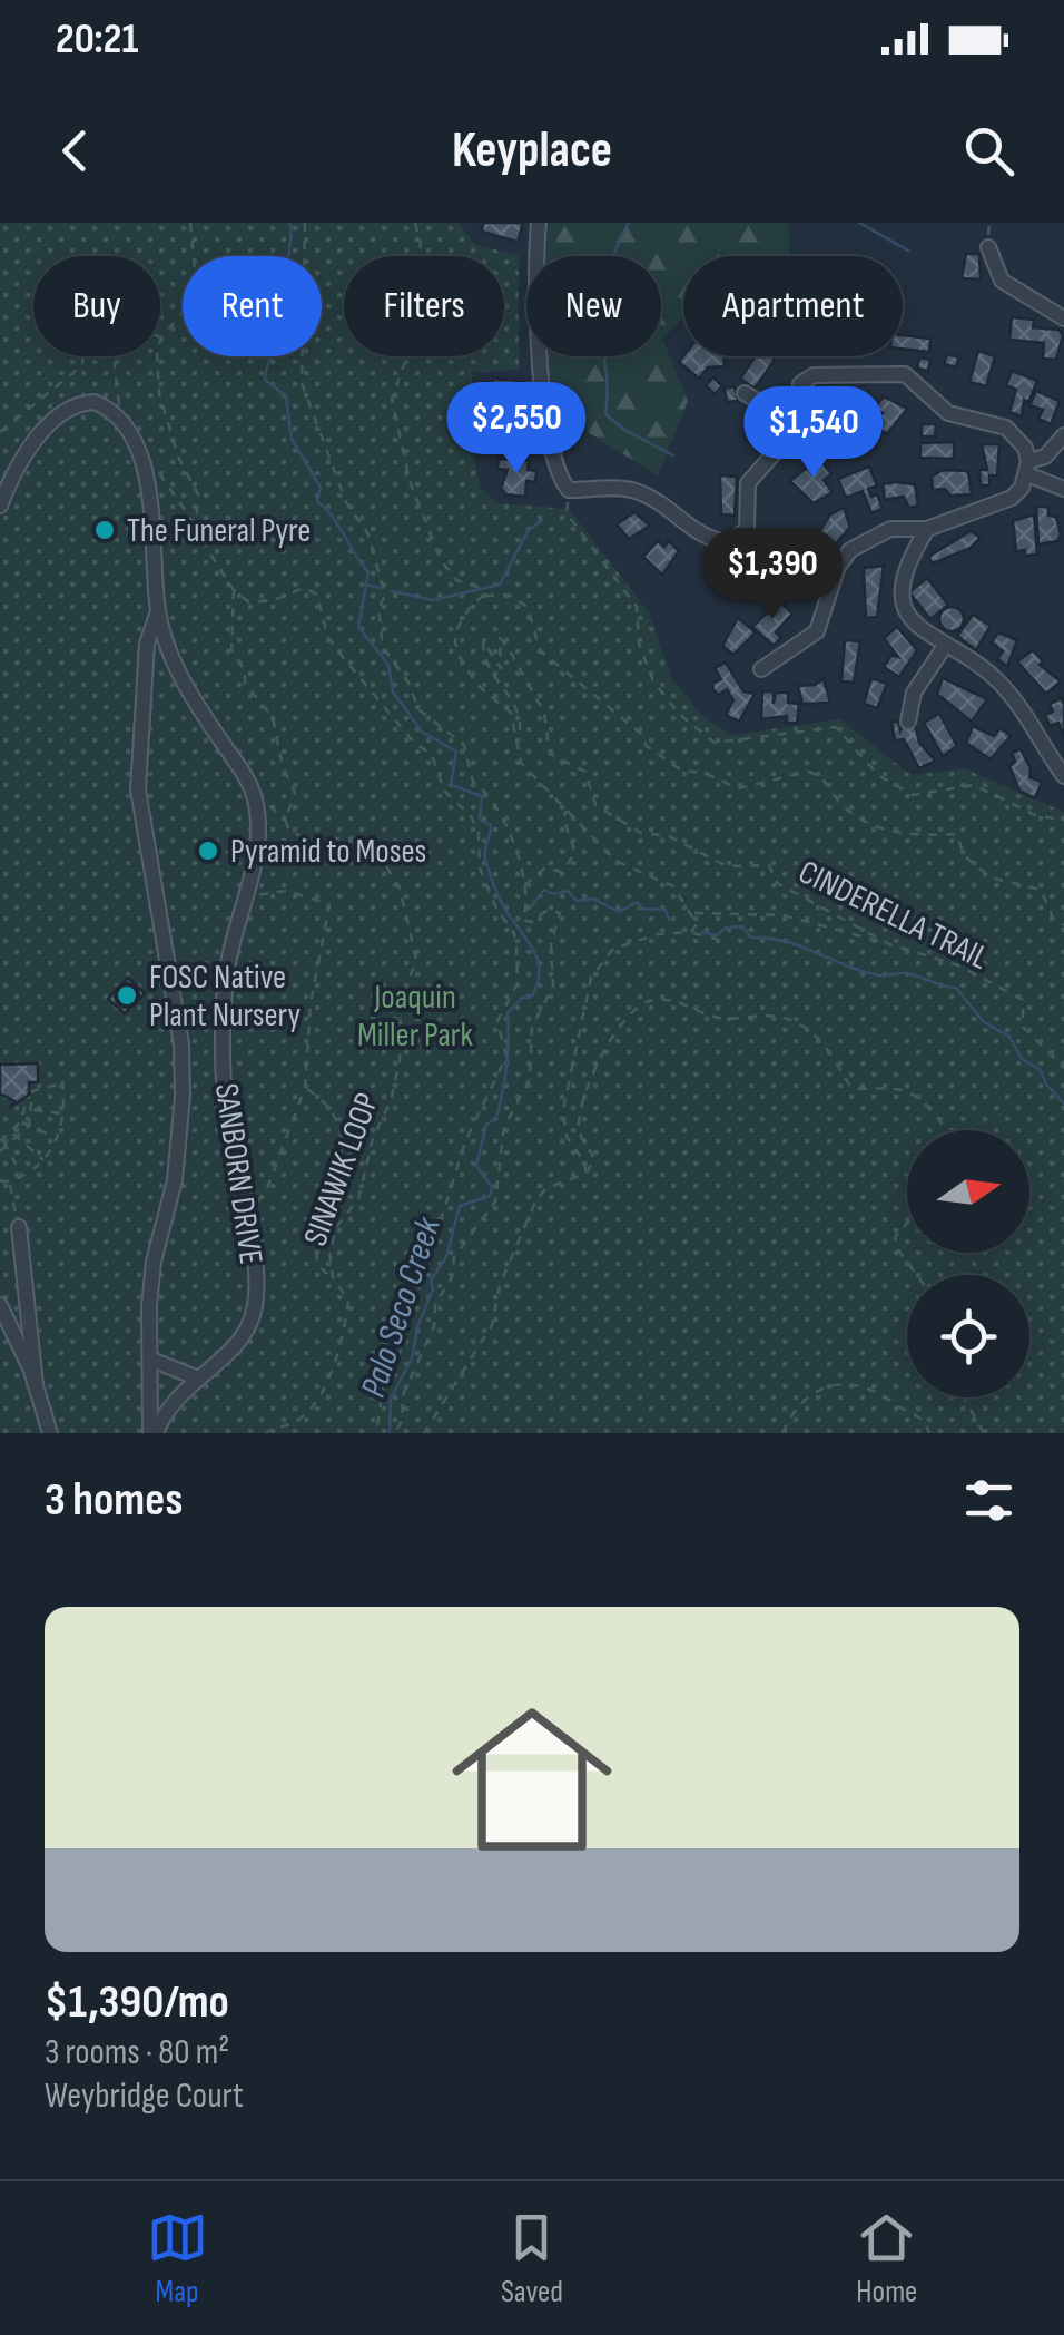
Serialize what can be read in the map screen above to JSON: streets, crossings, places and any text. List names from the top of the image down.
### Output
{
  "streets": {
    "street": ["SANBORN DRIVE"],
    "path": ["CINDERELLA TRAIL", "SINAWIK LOOP"]
  },
  "water": ["Palo Seco Creek"],
  "parks": ["Joaquin Miller Park"],
  "places": ["The Funeral Pyre", "Pyramid to Moses", "FOSC Native Plant Nursery"],
  "north": "right",
  "page": {
    "status": "20:21",
    "header": "Keyplace",
    "chip": [
      "Buy",
      "Rent",
      "Filters",
      "New",
      "Apartment"
    ],
    "price": ["$2,550", "$1,540", "$1,390"],
    "heading": "3 homes",
    "list": [
      {
        "name": "$1,390/mo",
        "note": "3 rooms · 80 m² · Weybridge Court"
      }
    ],
    "tabs": ["Map", "Saved", "Home"]
  }
}
